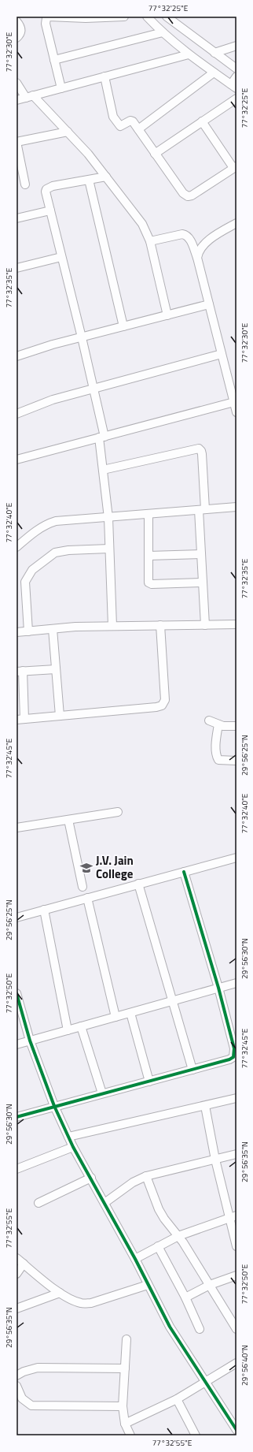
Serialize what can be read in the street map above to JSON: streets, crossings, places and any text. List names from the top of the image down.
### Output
{
  "places": {
    "school or university": ["J.V. Jain College"]
  },
  "coordinates": [
    "77°32'25\"E",
    "77°32'30\"E",
    "77°32'35\"E",
    "77°32'40\"E",
    "29°56'25\"N",
    "77°32'45\"E",
    "29°56'30\"N",
    "77°32'50\"E",
    "29°56'35\"N",
    "77°32'55\"E",
    "29°56'40\"N"
  ]
}
